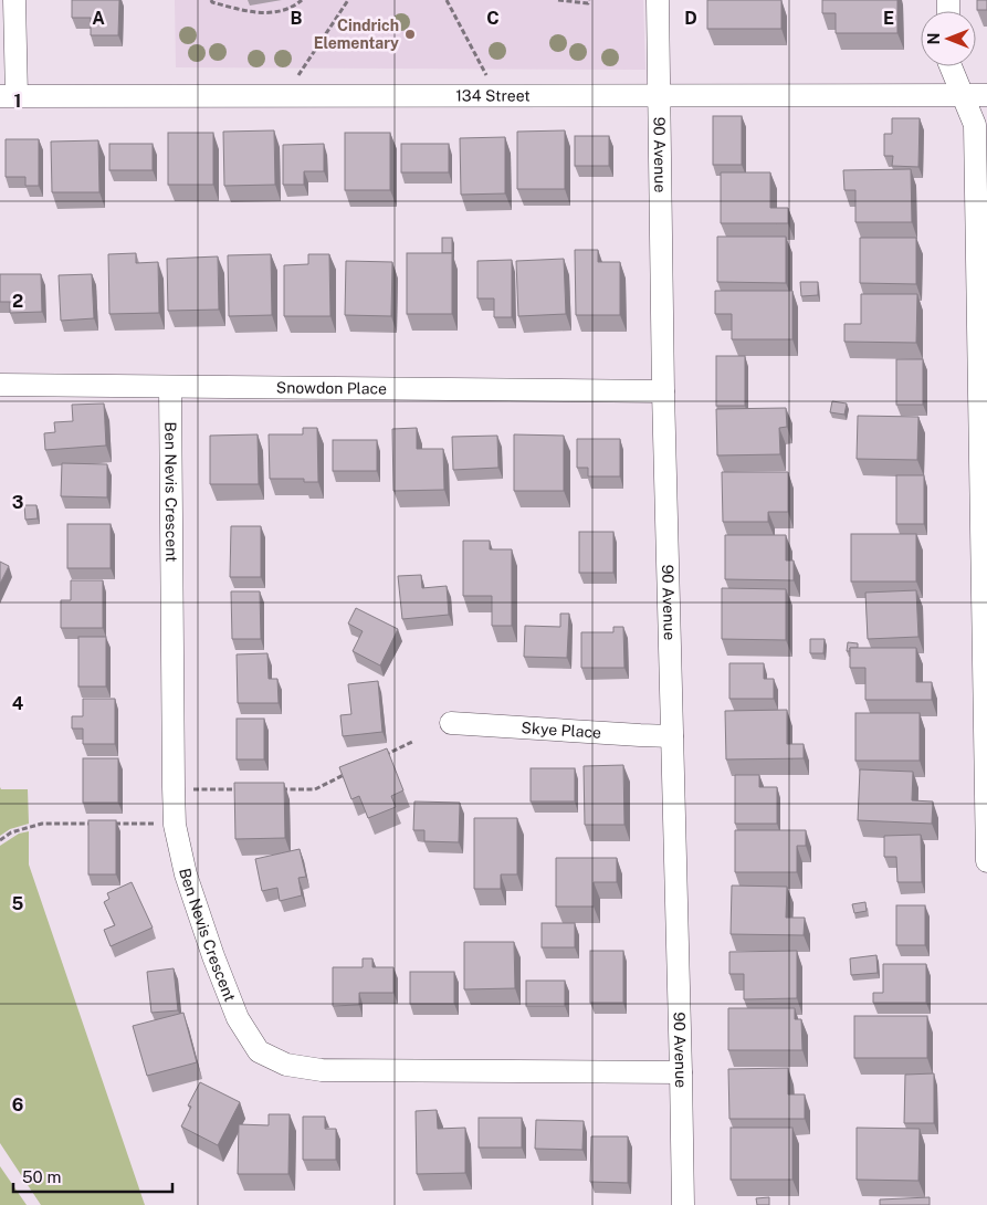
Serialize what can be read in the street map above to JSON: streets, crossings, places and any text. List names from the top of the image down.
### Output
{
  "streets": {
    "street": [
      "134 Street",
      "90 Avenue",
      "Snowdon Place",
      "Ben Nevis Crescent",
      "Skye Place"
    ]
  },
  "crossings": [
    ["134 Street", "90 Avenue"],
    ["90 Avenue", "Snowdon Place"],
    ["90 Avenue", "Ben Nevis Crescent"],
    ["90 Avenue", "Skye Place"],
    ["Snowdon Place", "Ben Nevis Crescent"]
  ],
  "places": ["Cindrich Elementary"],
  "scale_bar": "50 m",
  "north": "left",
  "grid": {
    "columns": [
      "A",
      "B",
      "C",
      "D",
      "E"
    ],
    "rows": [
      "1",
      "2",
      "3",
      "4",
      "5",
      "6"
    ]
  }
}
